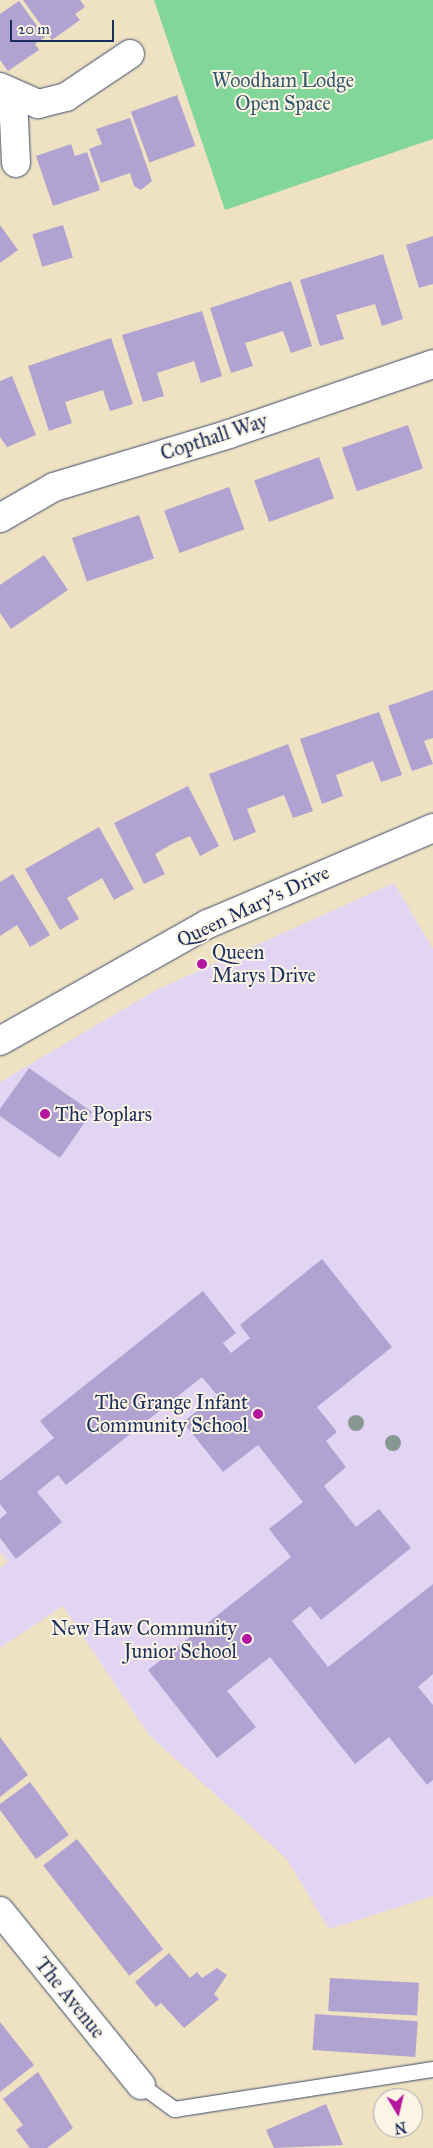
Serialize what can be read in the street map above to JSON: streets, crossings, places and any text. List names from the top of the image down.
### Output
{
  "streets": {
    "street": ["Copthall Way", "Queen Mary's Drive", "The Avenue"]
  },
  "parks": ["Woodham Lodge Open Space"],
  "places": [
    "Queen Marys Drive",
    "The Poplars",
    "The Grange Infant Community School",
    "New Haw Community Junior School"
  ],
  "scale_bar": "20 m",
  "north": "bottom"
}
